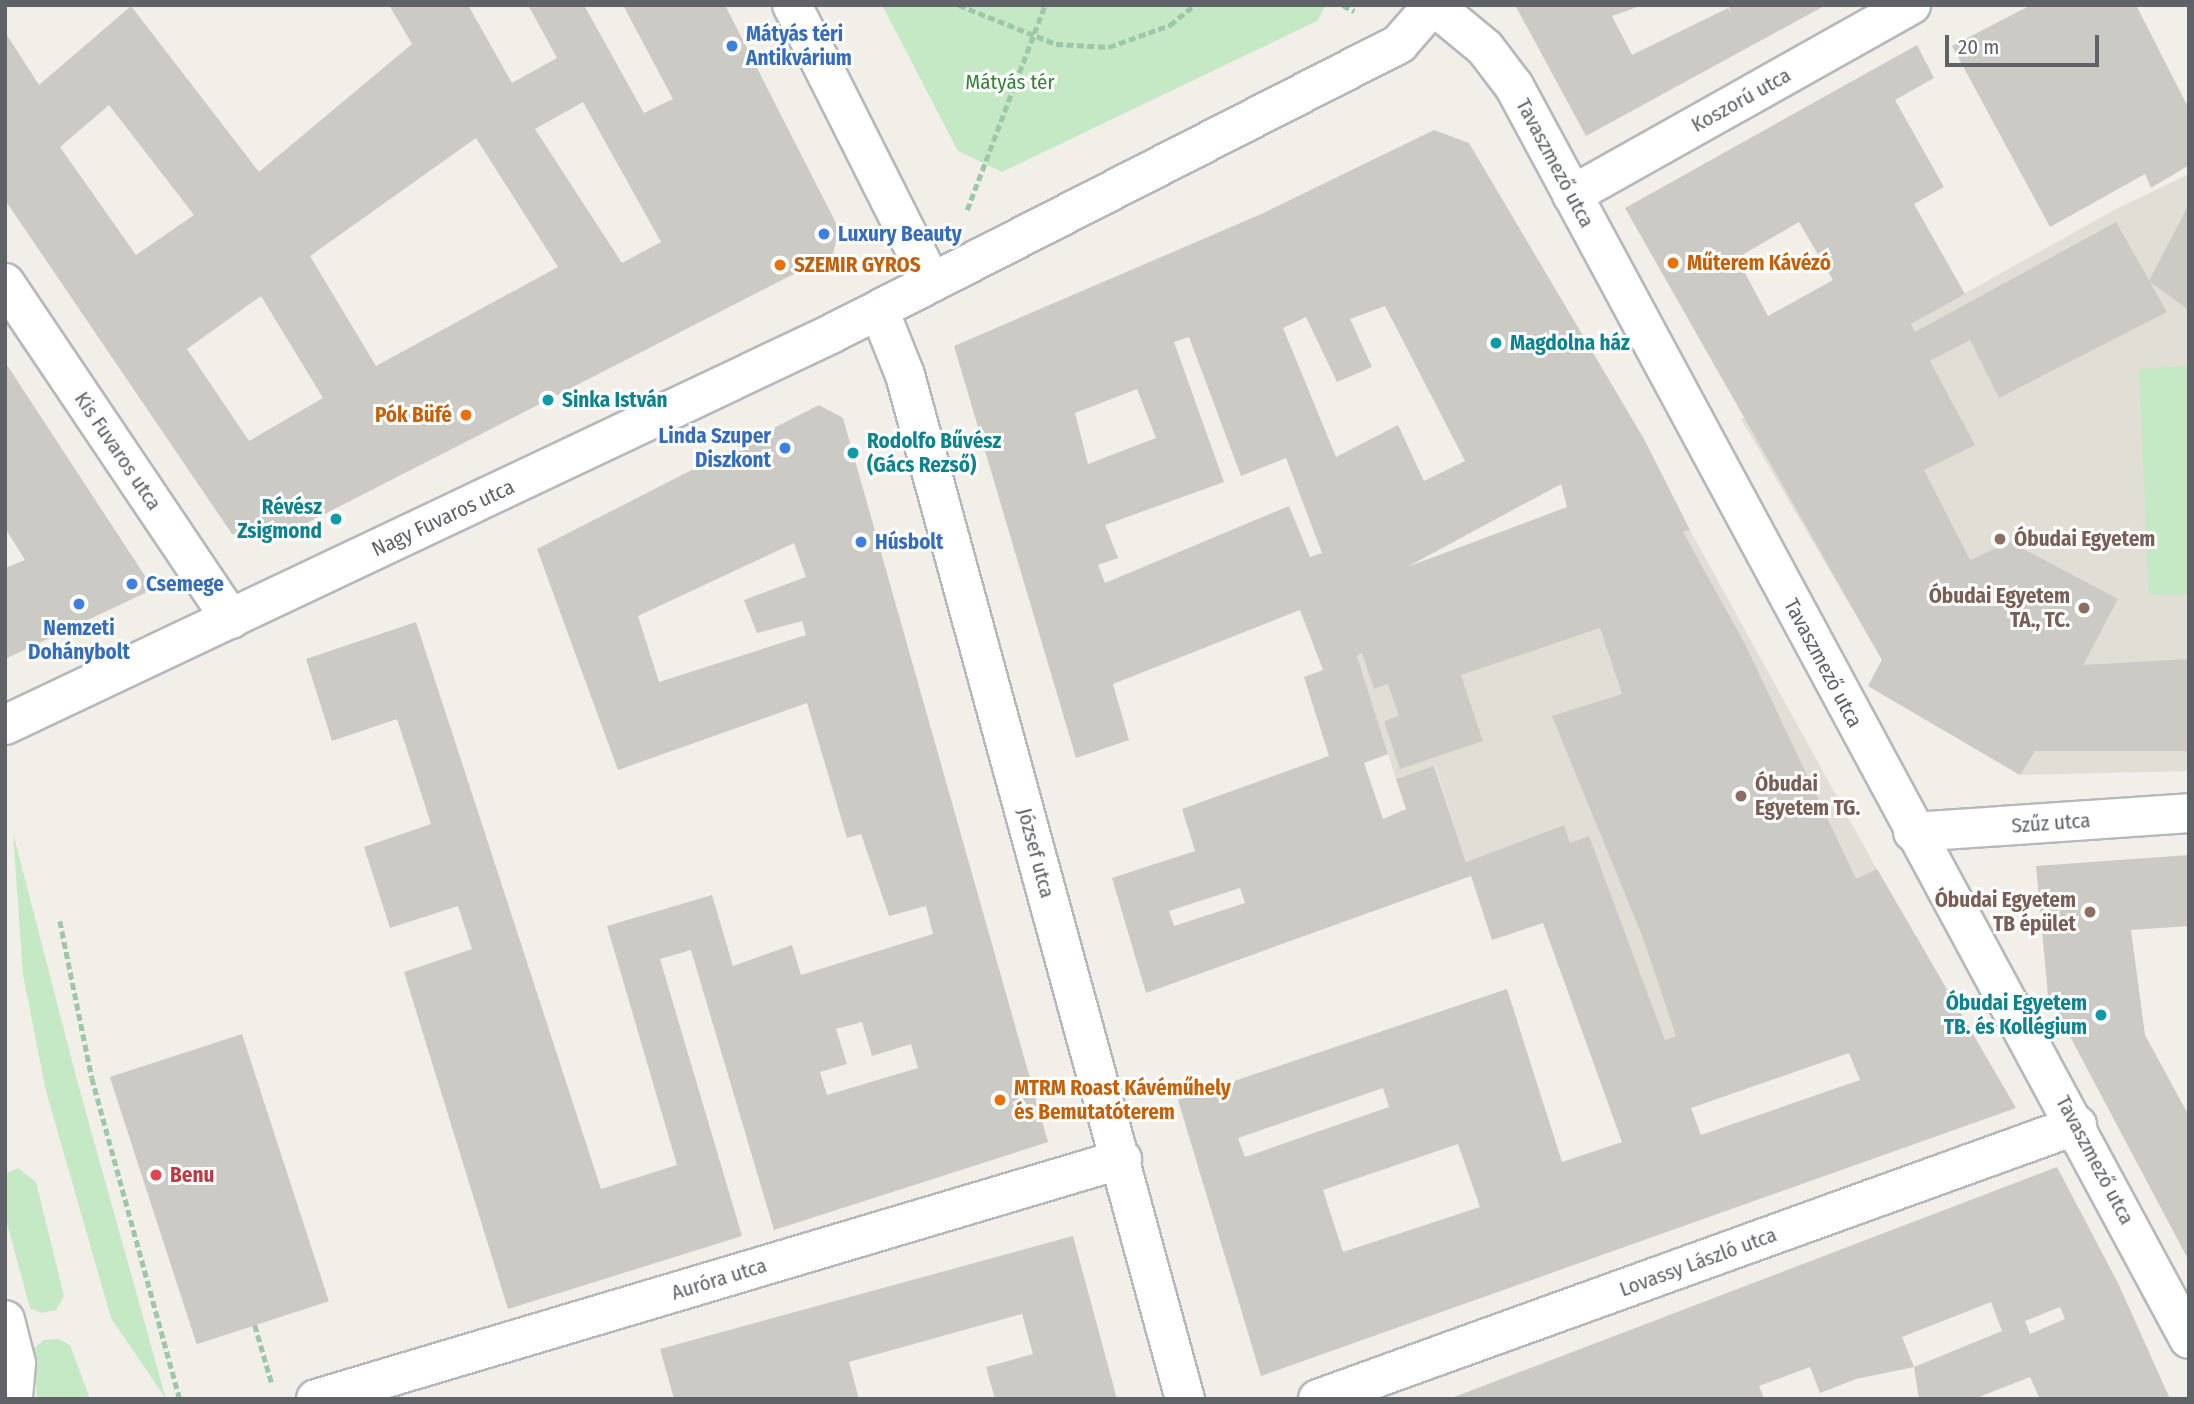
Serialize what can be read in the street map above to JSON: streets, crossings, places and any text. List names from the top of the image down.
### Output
{
  "streets": {
    "street": [
      "Koszorú utca",
      "Tavaszmező utca",
      "Kis Fuvaros utca",
      "Nagy Fuvaros utca",
      "Szűz utca",
      "József utca",
      "Lovassy László utca",
      "Auróra utca"
    ]
  },
  "crossings": [
    ["Koszorú utca", "Tavaszmező utca"],
    ["Tavaszmező utca", "Szűz utca"],
    ["Tavaszmező utca", "Lovassy László utca"],
    ["Kis Fuvaros utca", "Nagy Fuvaros utca"],
    ["Nagy Fuvaros utca", "József utca"],
    ["József utca", "Auróra utca"]
  ],
  "parks": ["Mátyás tér"],
  "places": [
    "Mátyás téri Antikvárium",
    "Luxury Beauty",
    "Műterem Kávézó",
    "SZEMIR GYROS",
    "Magdolna ház",
    "Sinka István",
    "Pók Büfé",
    "Linda Szuper Diszkont",
    "Rodolfo Bűvész (Gács Rezső)",
    "Révész Zsigmond",
    "Óbudai Egyetem",
    "Húsbolt",
    "Csemege",
    "Nemzeti Dohánybolt",
    "Óbudai Egyetem TA., TC.",
    "Óbudai Egyetem TG.",
    "Óbudai Egyetem TB épület",
    "Óbudai Egyetem TB. és Kollégium",
    "MTRM Roast Kávéműhely és Bemutatóterem",
    "Benu"
  ],
  "scale_bar": "20 m"
}
